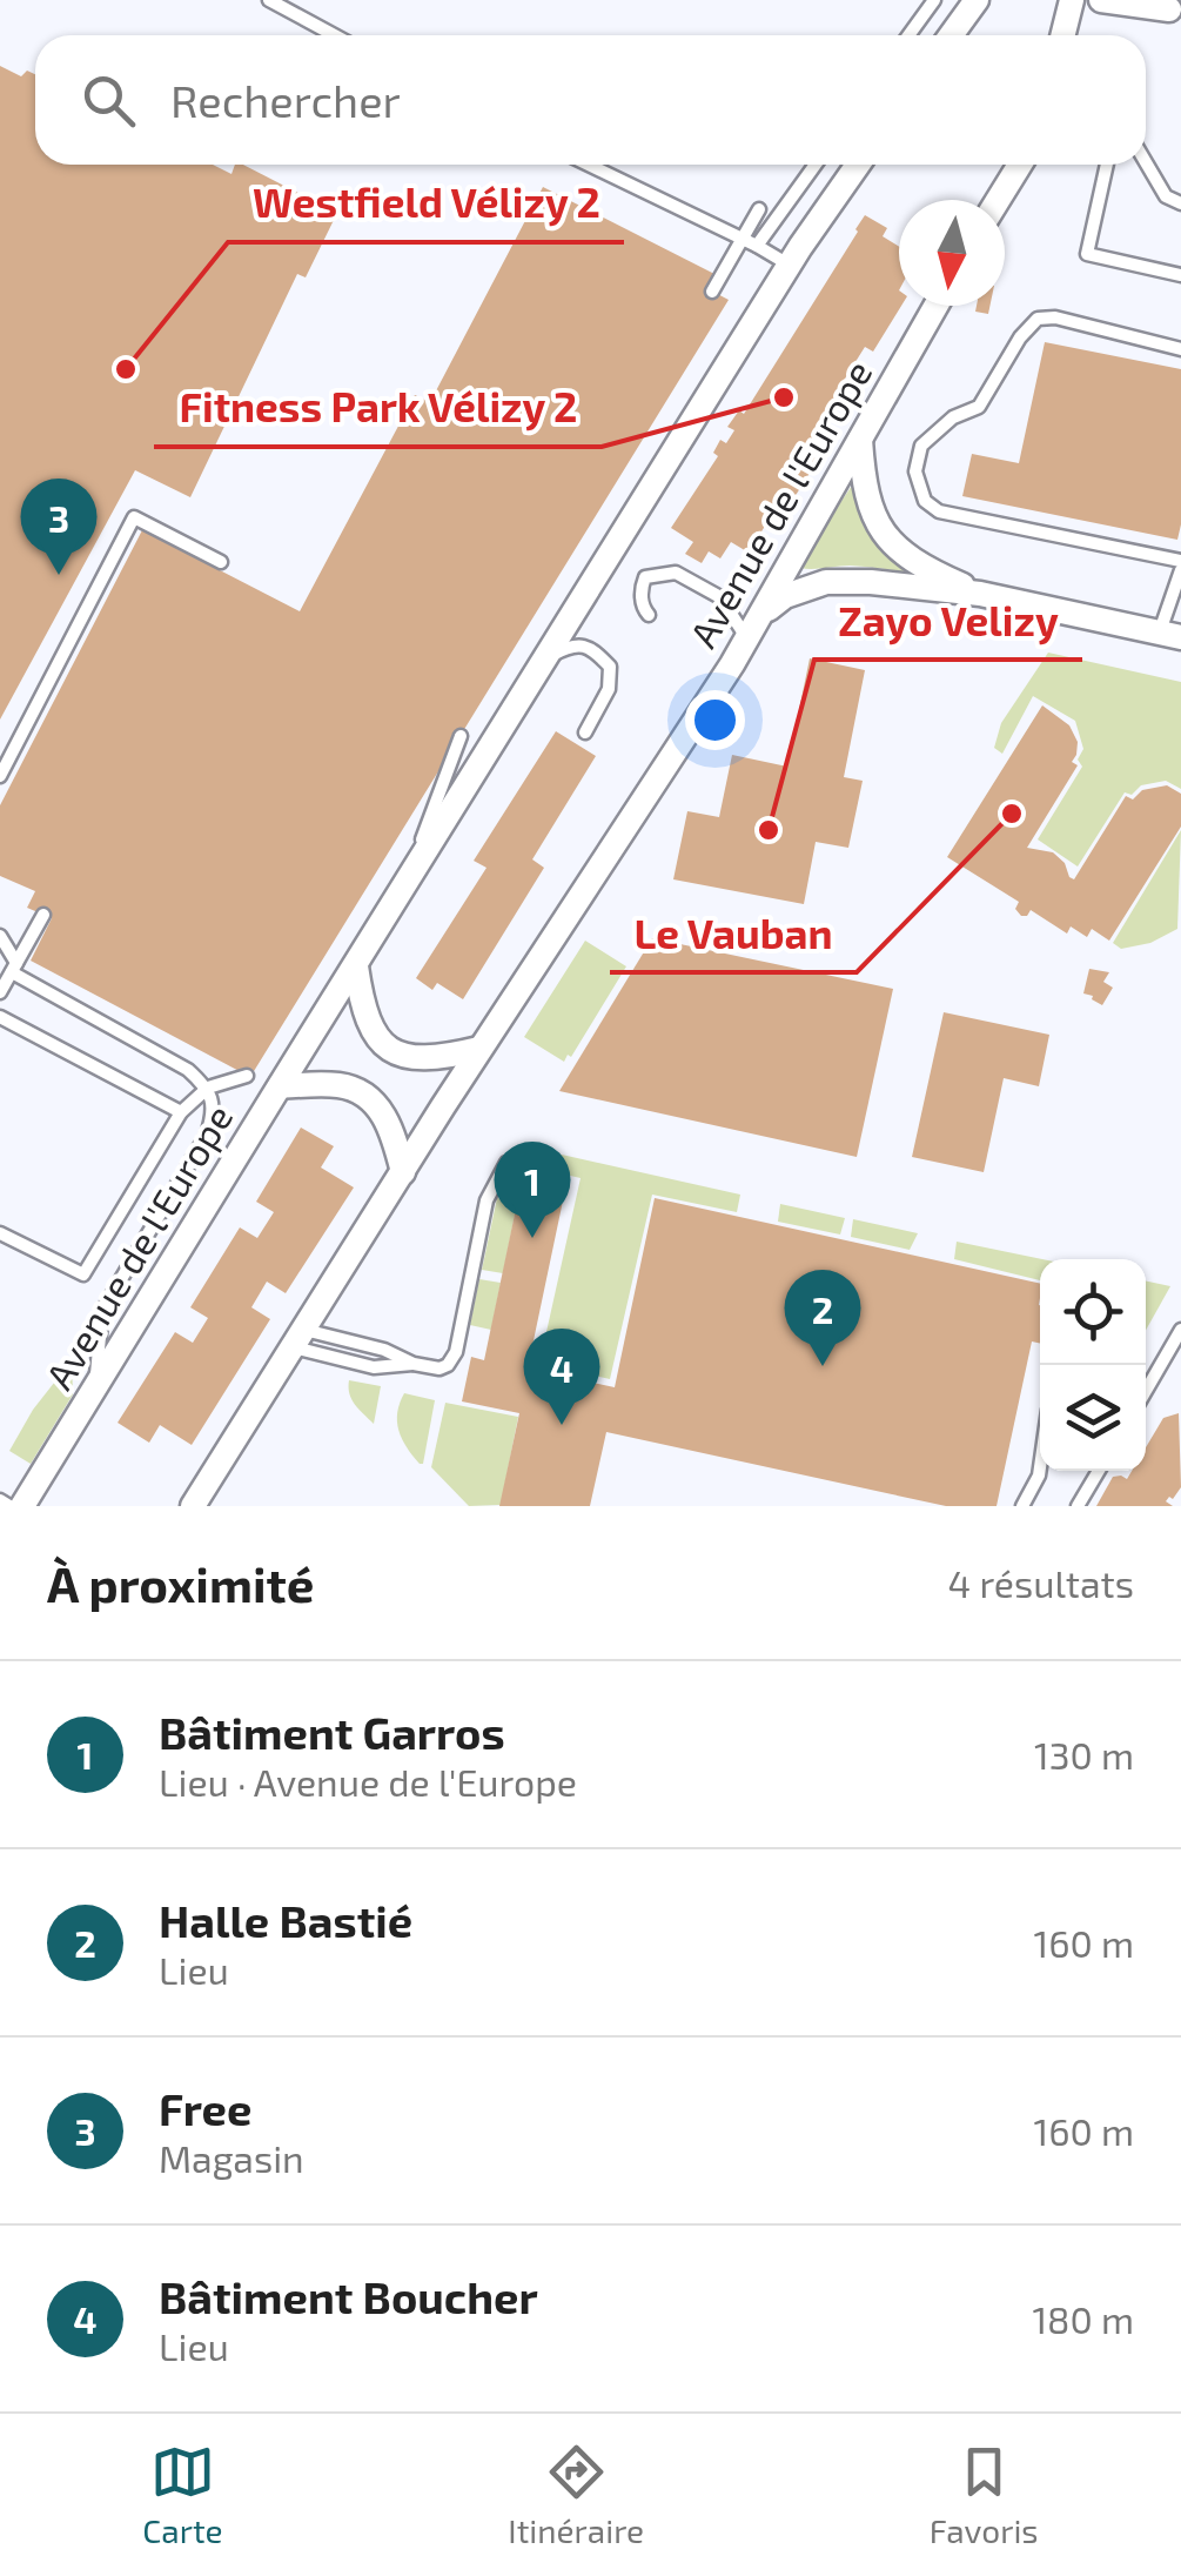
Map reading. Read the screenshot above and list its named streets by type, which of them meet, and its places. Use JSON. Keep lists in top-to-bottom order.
{
  "streets": {
    "street": ["Avenue de l'Europe"]
  },
  "places": [
    "Westfield Vélizy 2",
    "Fitness Park Vélizy 2",
    "Le Vauban",
    "Zayo Velizy"
  ],
  "north": "bottom",
  "page": {
    "search": "Rechercher",
    "pins": [
      "3",
      "1",
      "2",
      "4"
    ],
    "heading": ["À proximité", "4 résultats"],
    "list": [
      {
        "mark": "1",
        "name": "Bâtiment Garros",
        "note": "Lieu · Avenue de l'Europe",
        "value": "130 m"
      },
      {
        "mark": "2",
        "name": "Halle Bastié",
        "note": "Lieu",
        "value": "160 m"
      },
      {
        "mark": "3",
        "name": "Free",
        "note": "Magasin",
        "value": "160 m"
      },
      {
        "mark": "4",
        "name": "Bâtiment Boucher",
        "note": "Lieu",
        "value": "180 m"
      }
    ],
    "nav": ["Carte", "Itinéraire", "Favoris"]
  }
}
